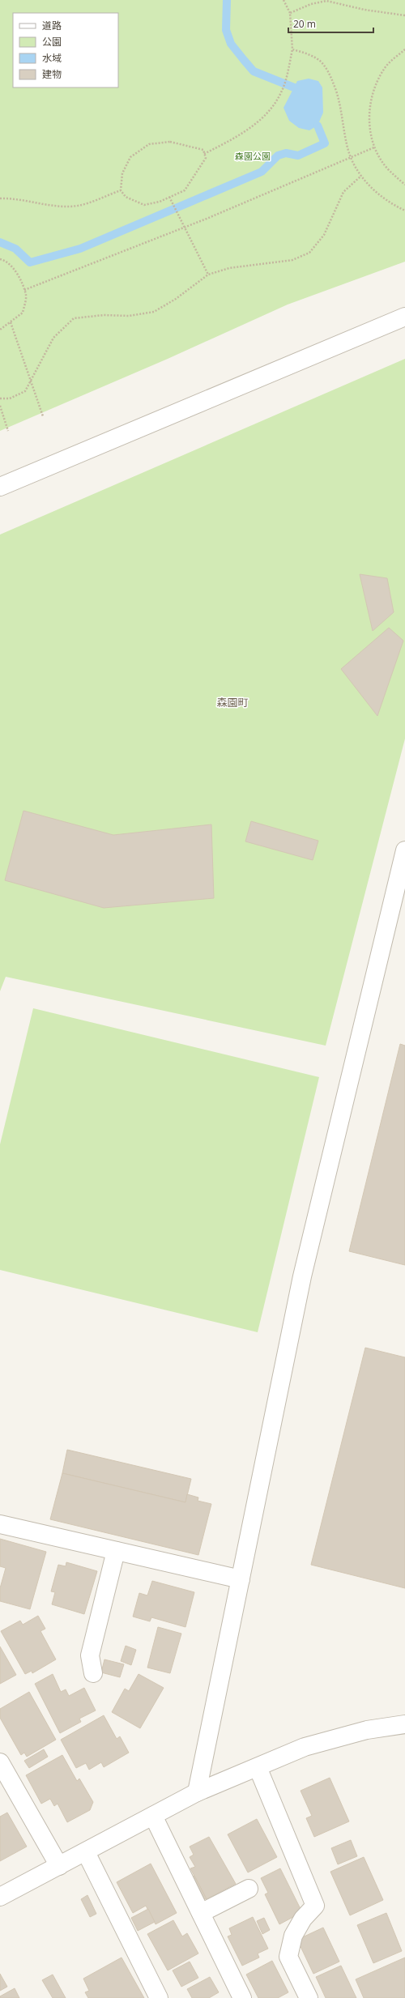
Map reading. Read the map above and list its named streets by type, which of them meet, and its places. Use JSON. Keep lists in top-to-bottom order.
{
  "districts": ["森園町"],
  "parks": ["森園公園"],
  "legend": [
    "道路",
    "公園",
    "水域",
    "建物"
  ],
  "scale_bar": "20 m"
}
